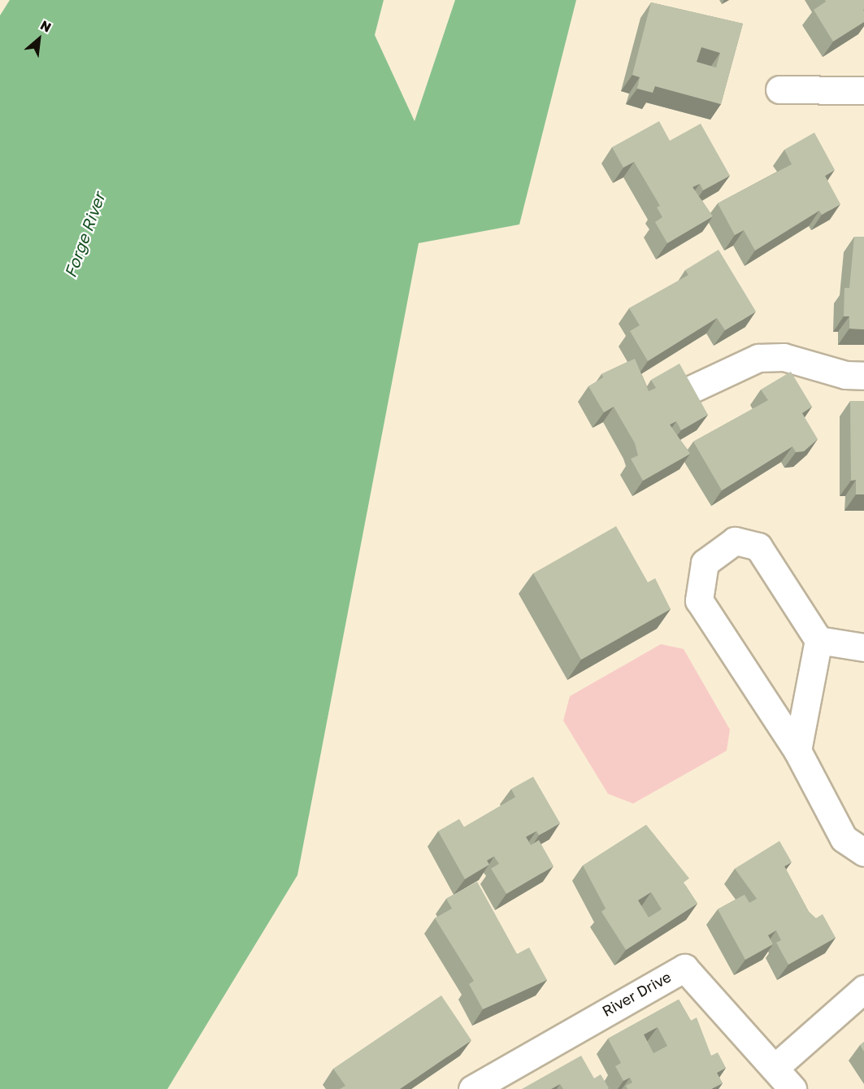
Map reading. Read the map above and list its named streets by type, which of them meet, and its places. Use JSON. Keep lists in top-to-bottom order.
{
  "streets": {
    "street": ["River Drive"]
  },
  "water": ["Forge River"],
  "north": "top right"
}
